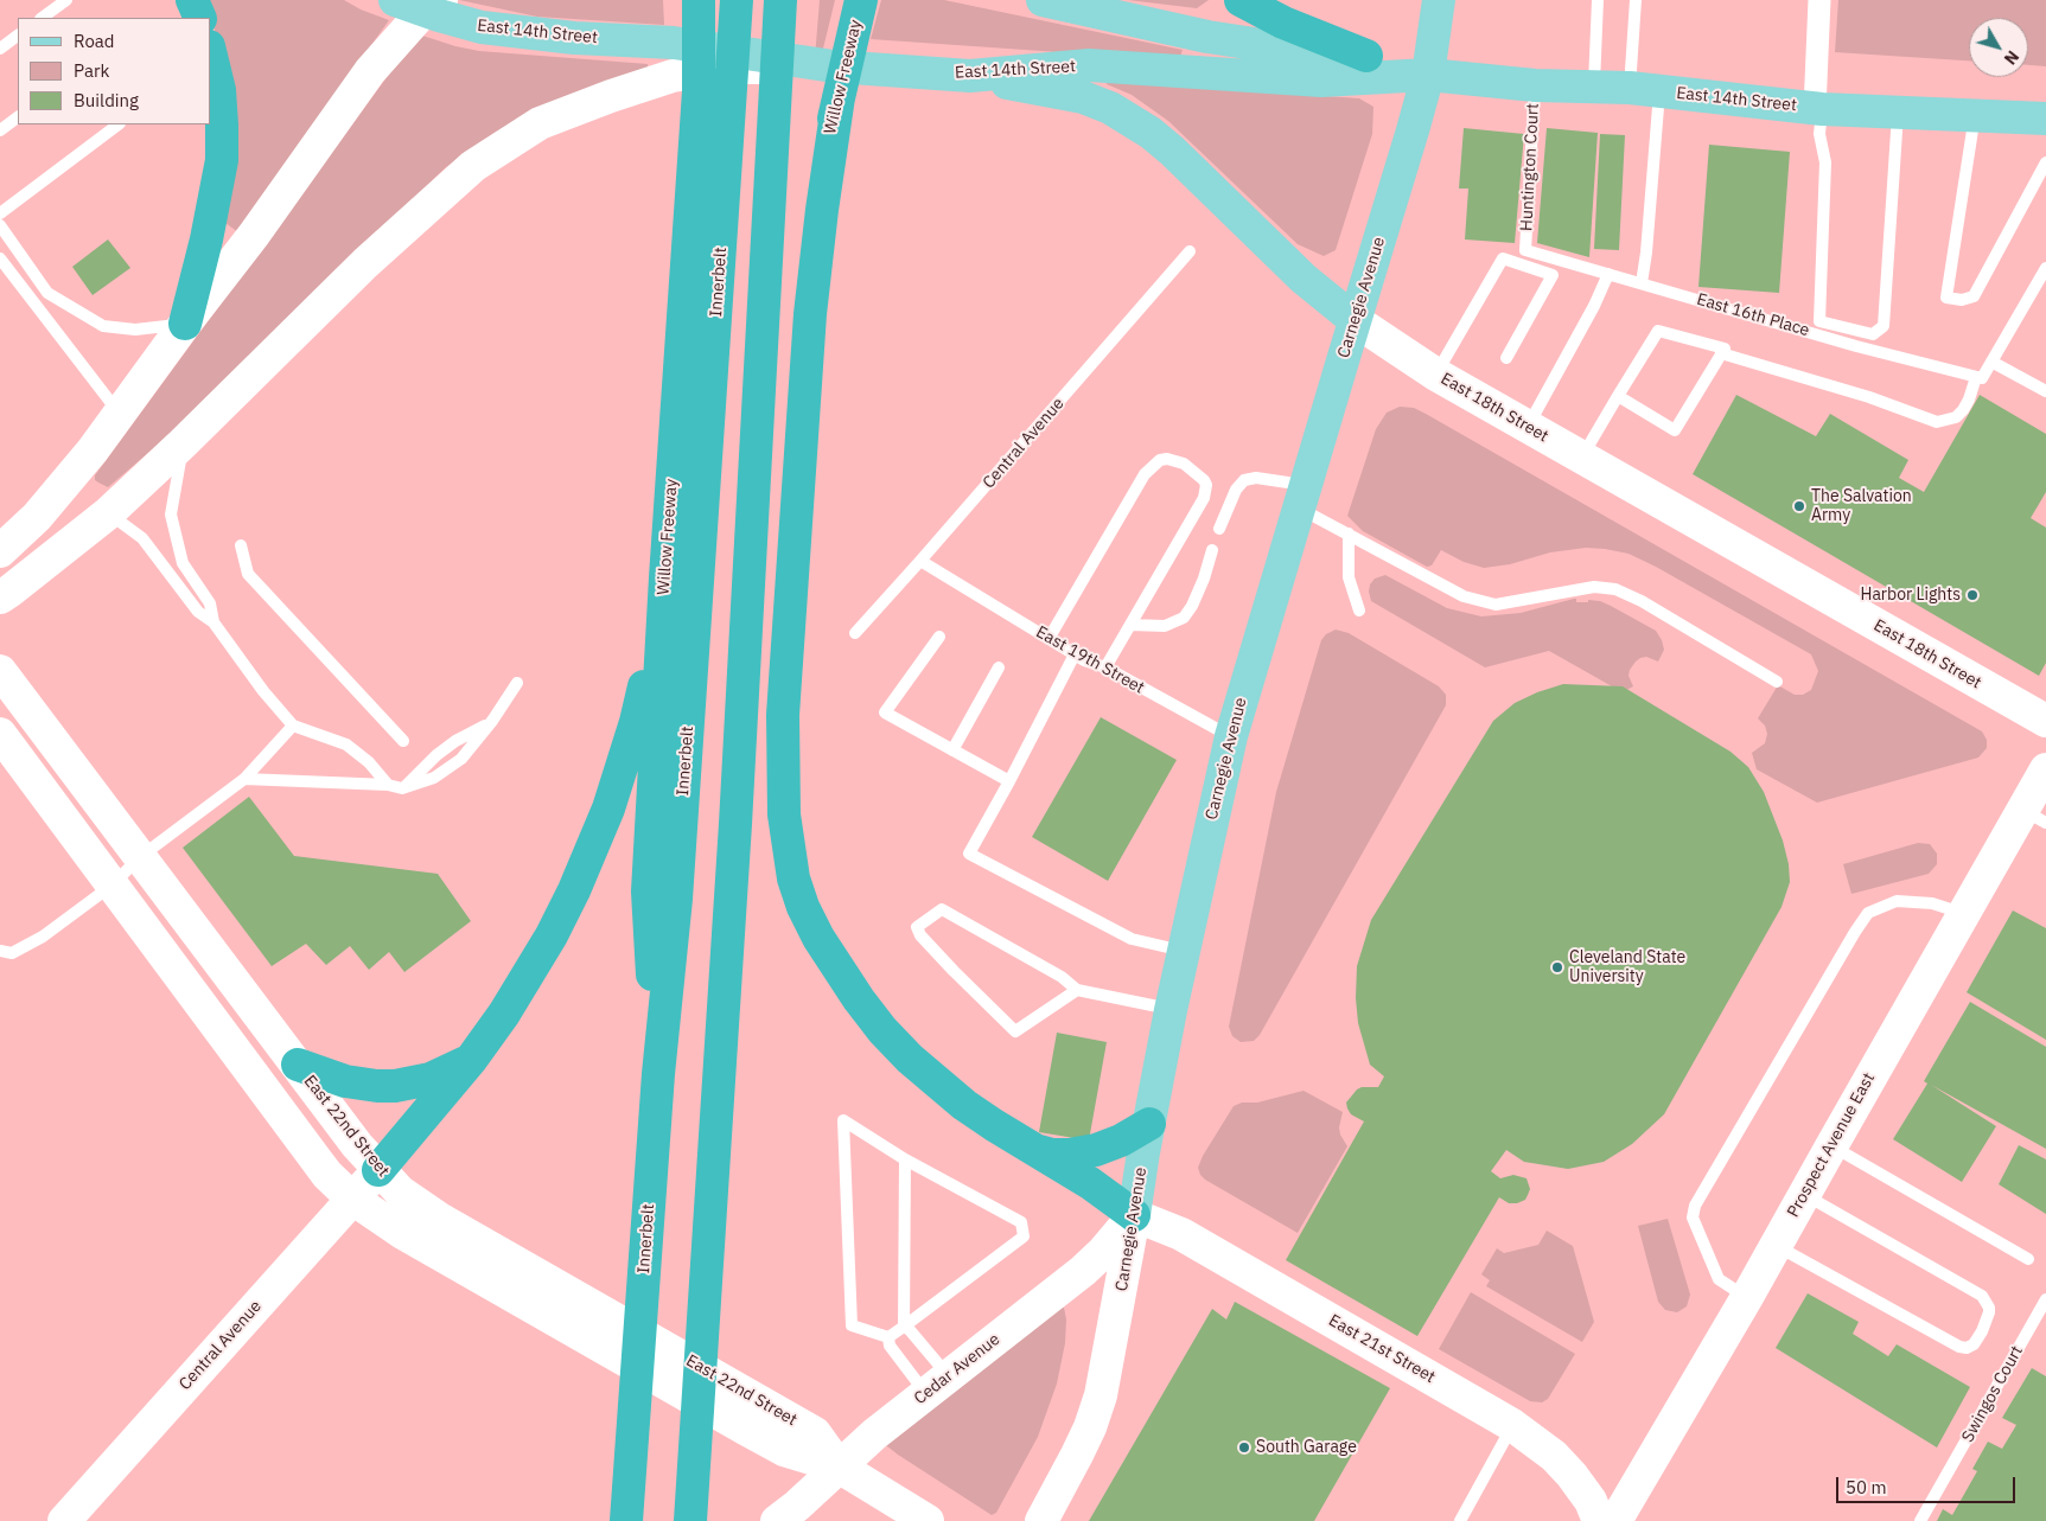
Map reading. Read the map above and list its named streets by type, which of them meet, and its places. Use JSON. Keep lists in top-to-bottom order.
{
  "streets": {
    "highway": ["Willow Freeway", "Innerbelt"],
    "main road": ["East 14th Street", "Carnegie Avenue", "East 18th Street"],
    "street": [
      "Central Avenue",
      "East 22nd Street",
      "Prospect Avenue East",
      "East 21st Street",
      "Cedar Avenue"
    ],
    "lane": [
      "Huntington Court",
      "East 16th Place",
      "East 19th Street",
      "Swingos Court"
    ]
  },
  "crossings": [
    ["East 14th Street", "Willow Freeway"],
    ["East 14th Street", "Huntington Court"],
    ["East 14th Street", "Carnegie Avenue"],
    ["East 14th Street", "East 18th Street"],
    ["Willow Freeway", "Innerbelt"],
    ["Huntington Court", "East 16th Place"],
    ["Carnegie Avenue", "East 18th Street"],
    ["Carnegie Avenue", "East 19th Street"],
    ["Carnegie Avenue", "East 21st Street"],
    ["Carnegie Avenue", "Cedar Avenue"],
    ["Central Avenue", "East 19th Street"],
    ["Central Avenue", "East 22nd Street"],
    ["East 22nd Street", "Cedar Avenue"],
    ["East 21st Street", "Cedar Avenue"]
  ],
  "places": [
    "The Salvation Army",
    "Harbor Lights",
    "Cleveland State University",
    "South Garage"
  ],
  "legend": ["Road", "Park", "Building"],
  "scale_bar": "50 m",
  "north": "bottom right"
}
